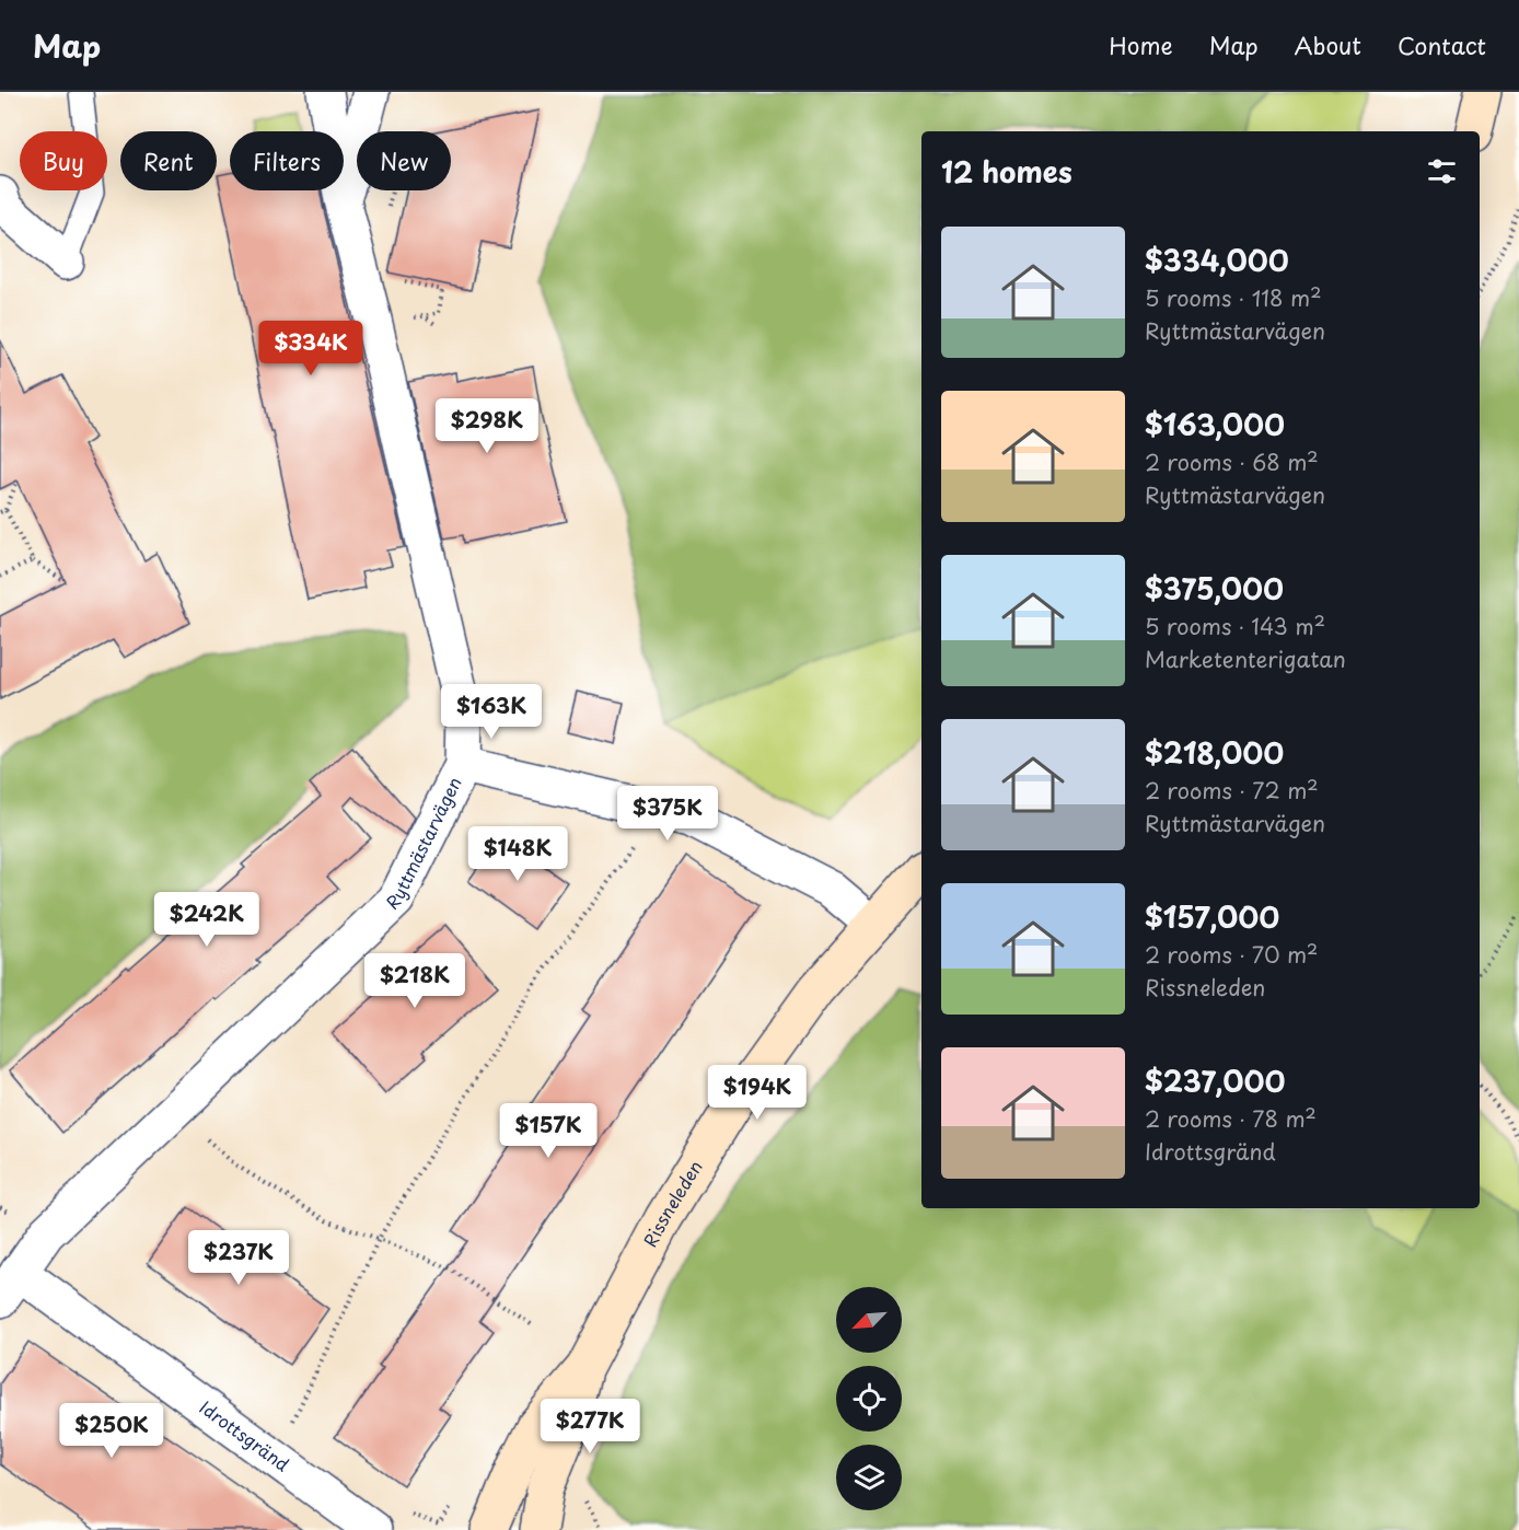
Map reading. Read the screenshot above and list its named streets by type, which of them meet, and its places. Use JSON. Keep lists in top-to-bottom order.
{
  "streets": {
    "street": ["Ryttmästarvägen", "Rissneleden", "Idrottsgränd"]
  },
  "crossings": [
    ["Ryttmästarvägen", "Idrottsgränd"]
  ],
  "north": "bottom left",
  "page": {
    "header": "Map",
    "nav": [
      "Home",
      "Map",
      "About",
      "Contact"
    ],
    "chip": [
      "Buy",
      "Rent",
      "Filters",
      "New"
    ],
    "heading": "12 homes",
    "list": [
      {
        "name": "$334,000",
        "note": "5 rooms · 118 m² · Ryttmästarvägen"
      },
      {
        "name": "$163,000",
        "note": "2 rooms · 68 m² · Ryttmästarvägen"
      },
      {
        "name": "$375,000",
        "note": "5 rooms · 143 m² · Marketenterigatan"
      },
      {
        "name": "$218,000",
        "note": "2 rooms · 72 m² · Ryttmästarvägen"
      },
      {
        "name": "$157,000",
        "note": "2 rooms · 70 m² · Rissneleden"
      },
      {
        "name": "$237,000",
        "note": "2 rooms · 78 m² · Idrottsgränd"
      }
    ],
    "price": [
      "$334K",
      "$298K",
      "$163K",
      "$375K",
      "$148K",
      "$242K",
      "$218K",
      "$194K",
      "$157K",
      "$237K",
      "$277K",
      "$250K"
    ]
  }
}
